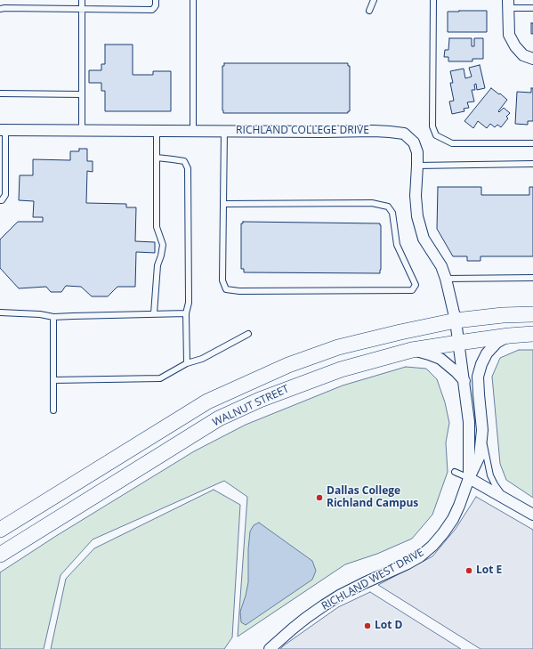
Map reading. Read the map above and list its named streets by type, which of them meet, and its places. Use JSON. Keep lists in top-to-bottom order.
{
  "streets": {
    "main road": ["WALNUT STREET"],
    "street": ["RICHLAND COLLEGE DRIVE", "RICHLAND WEST DRIVE"]
  },
  "crossings": [
    ["RICHLAND COLLEGE DRIVE", "WALNUT STREET"],
    ["RICHLAND COLLEGE DRIVE", "RICHLAND WEST DRIVE"],
    ["WALNUT STREET", "RICHLAND WEST DRIVE"]
  ],
  "places": ["Dallas College Richland Campus", "Lot E", "Lot D"]
}
